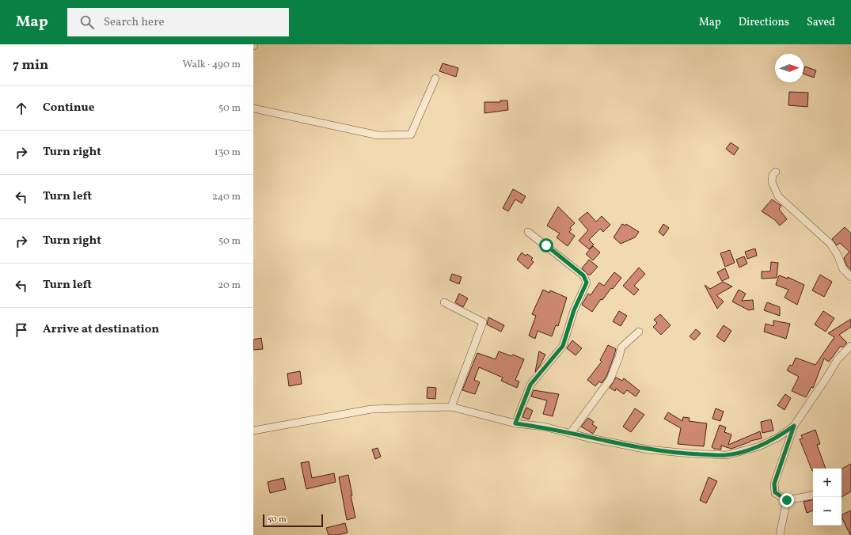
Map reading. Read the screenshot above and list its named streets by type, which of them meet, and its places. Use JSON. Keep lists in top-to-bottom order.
{
  "scale_bar": "50 m",
  "north": "right",
  "page": {
    "header": "Map",
    "search": "Search here",
    "nav": ["Map", "Directions", "Saved"],
    "heading": ["7 min", "Walk · 490 m"],
    "list": [
      ["Continue", "50 m"],
      ["Turn right", "130 m"],
      ["Turn left", "240 m"],
      ["Turn right", "50 m"],
      ["Turn left", "20 m"],
      "Arrive at destination"
    ],
    "map_buttons": ["+", "−"],
    "scale": "50 m"
  }
}
